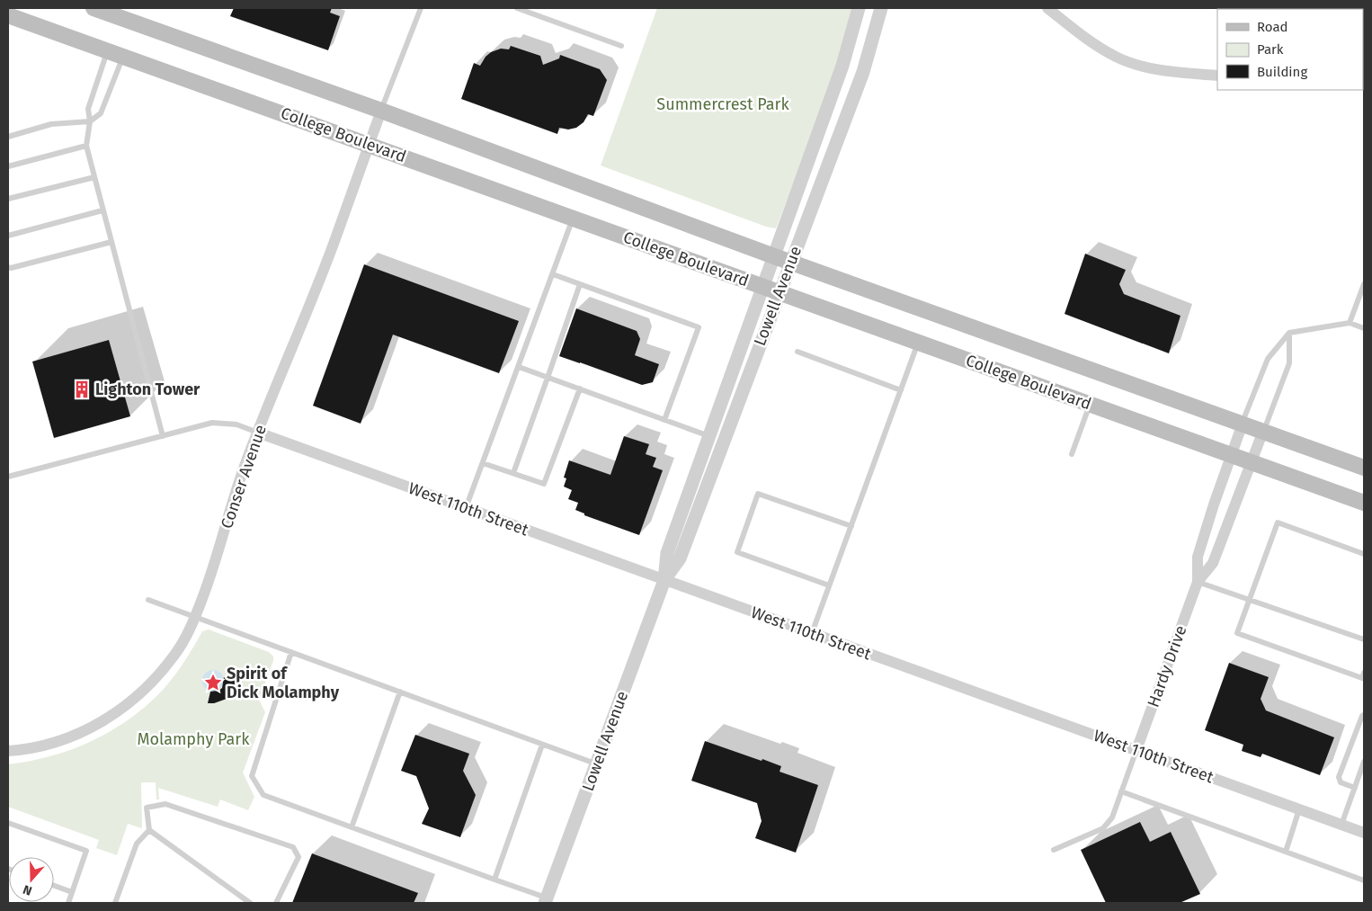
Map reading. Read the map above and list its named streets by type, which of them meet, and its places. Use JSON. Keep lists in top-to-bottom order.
{
  "streets": {
    "main road": ["College Boulevard"],
    "street": [
      "Lowell Avenue",
      "Conser Avenue",
      "West 110th Street",
      "Hardy Drive"
    ]
  },
  "crossings": [
    ["College Boulevard", "Lowell Avenue"],
    ["College Boulevard", "Conser Avenue"],
    ["College Boulevard", "Hardy Drive"],
    ["Lowell Avenue", "West 110th Street"],
    ["Conser Avenue", "West 110th Street"],
    ["West 110th Street", "Hardy Drive"]
  ],
  "parks": ["Summercrest Park", "Molamphy Park"],
  "places": {
    "building": ["Lighton Tower"],
    "place": ["Spirit of Dick Molamphy"]
  },
  "legend": ["Road", "Park", "Building"],
  "north": "bottom"
}
